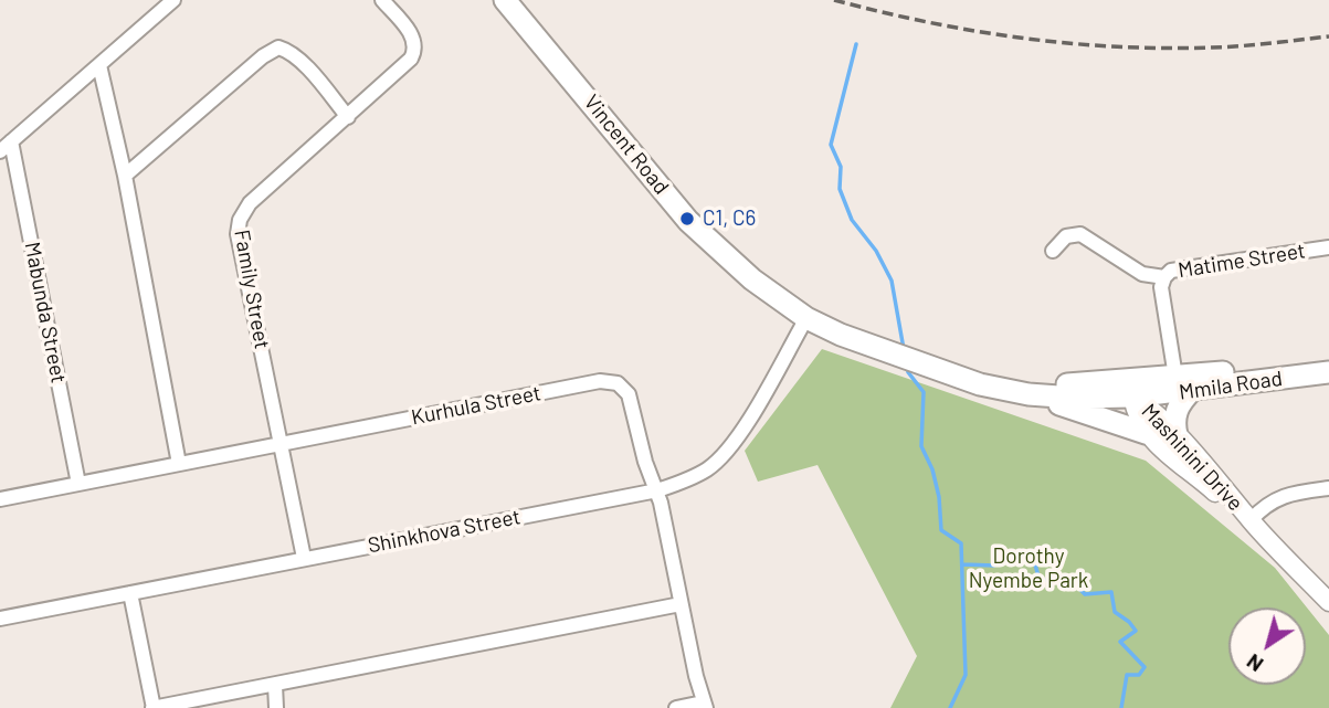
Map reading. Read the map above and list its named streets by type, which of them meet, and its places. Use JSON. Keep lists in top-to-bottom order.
{
  "streets": {
    "main road": ["Vincent Road", "Mmila Road"],
    "street": [
      "Matime Street",
      "Family Street",
      "Mabunda Street",
      "Kurhula Street",
      "Mashinini Drive",
      "Shinkhova Street"
    ]
  },
  "crossings": [
    ["Vincent Road", "Mmila Road"],
    ["Vincent Road", "Mashinini Drive"],
    ["Vincent Road", "Shinkhova Street"],
    ["Matime Street", "Mmila Road"],
    ["Family Street", "Kurhula Street"],
    ["Family Street", "Shinkhova Street"],
    ["Mabunda Street", "Kurhula Street"],
    ["Mmila Road", "Mashinini Drive"],
    ["Kurhula Street", "Shinkhova Street"]
  ],
  "parks": ["Dorothy Nyembe Park"],
  "places": ["C1, C6"],
  "north": "bottom left"
}
